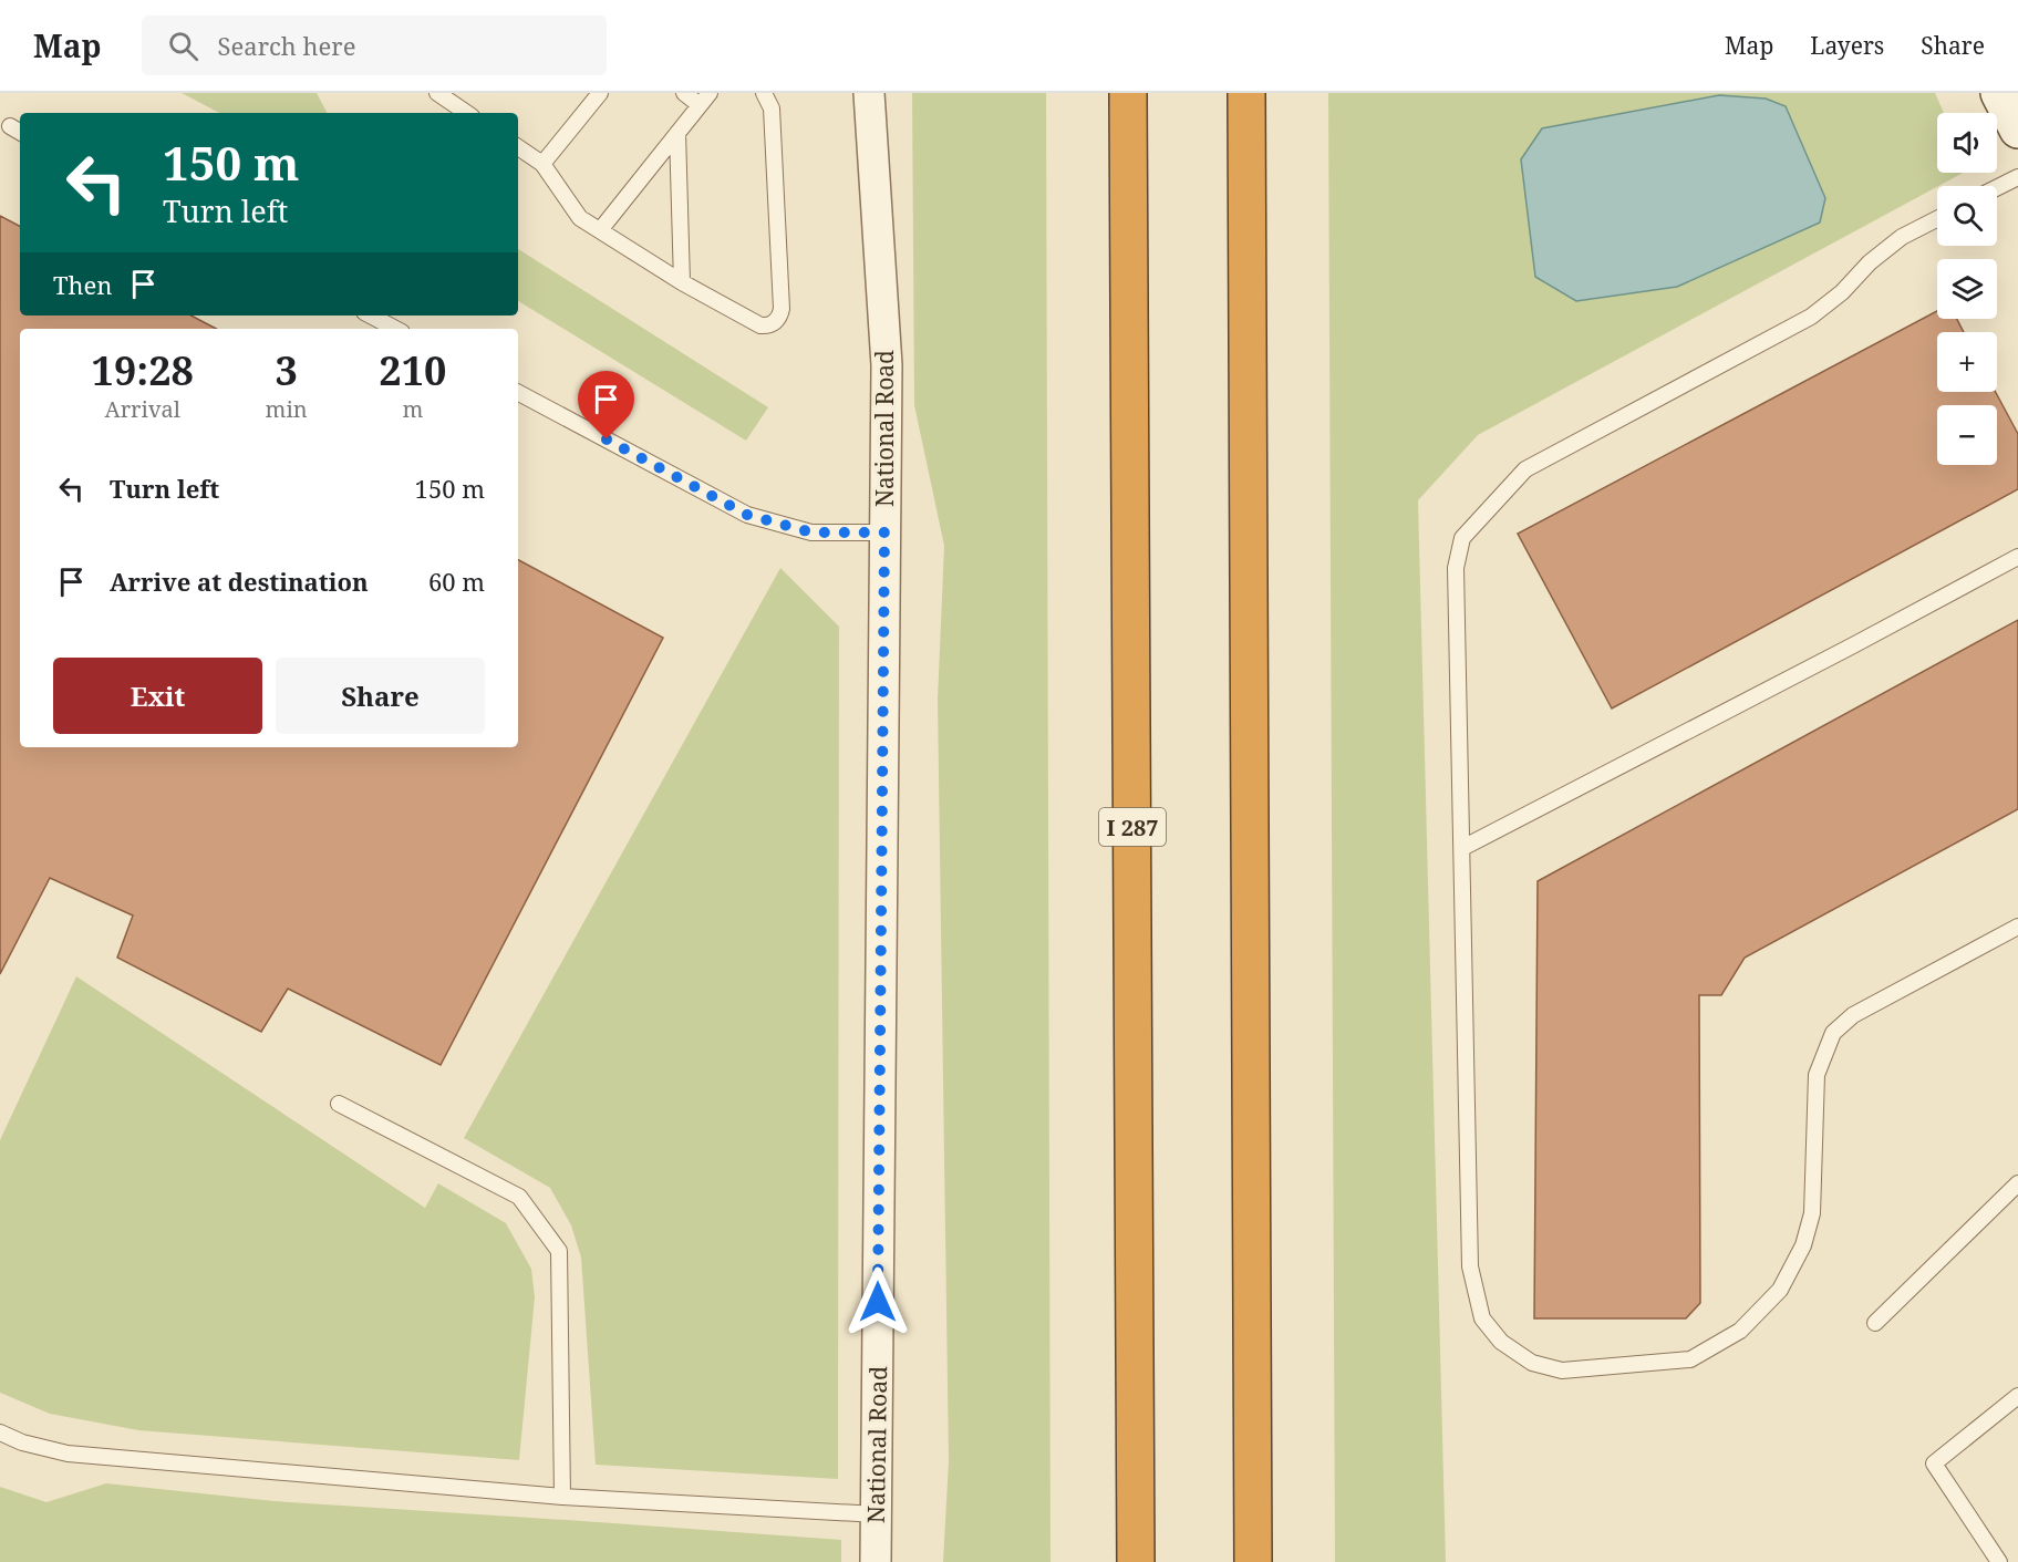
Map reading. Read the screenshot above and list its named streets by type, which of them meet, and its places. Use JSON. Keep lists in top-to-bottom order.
{
  "streets": {
    "highway": ["I 287"],
    "street": ["National Road"]
  },
  "page": {
    "header": "Map",
    "search": "Search here",
    "nav": ["Map", "Layers", "Share"],
    "map_buttons": ["+", "−"],
    "turn": ["150 m", "Turn left"],
    "then": "Then",
    "eta": [
      "19:28",
      "Arrival",
      "3",
      "min",
      "210",
      "m"
    ],
    "list": [
      {
        "name": "Turn left",
        "value": "150 m"
      },
      {
        "name": "Arrive at destination",
        "value": "60 m"
      }
    ],
    "buttons": ["Exit", "Share"]
  }
}
